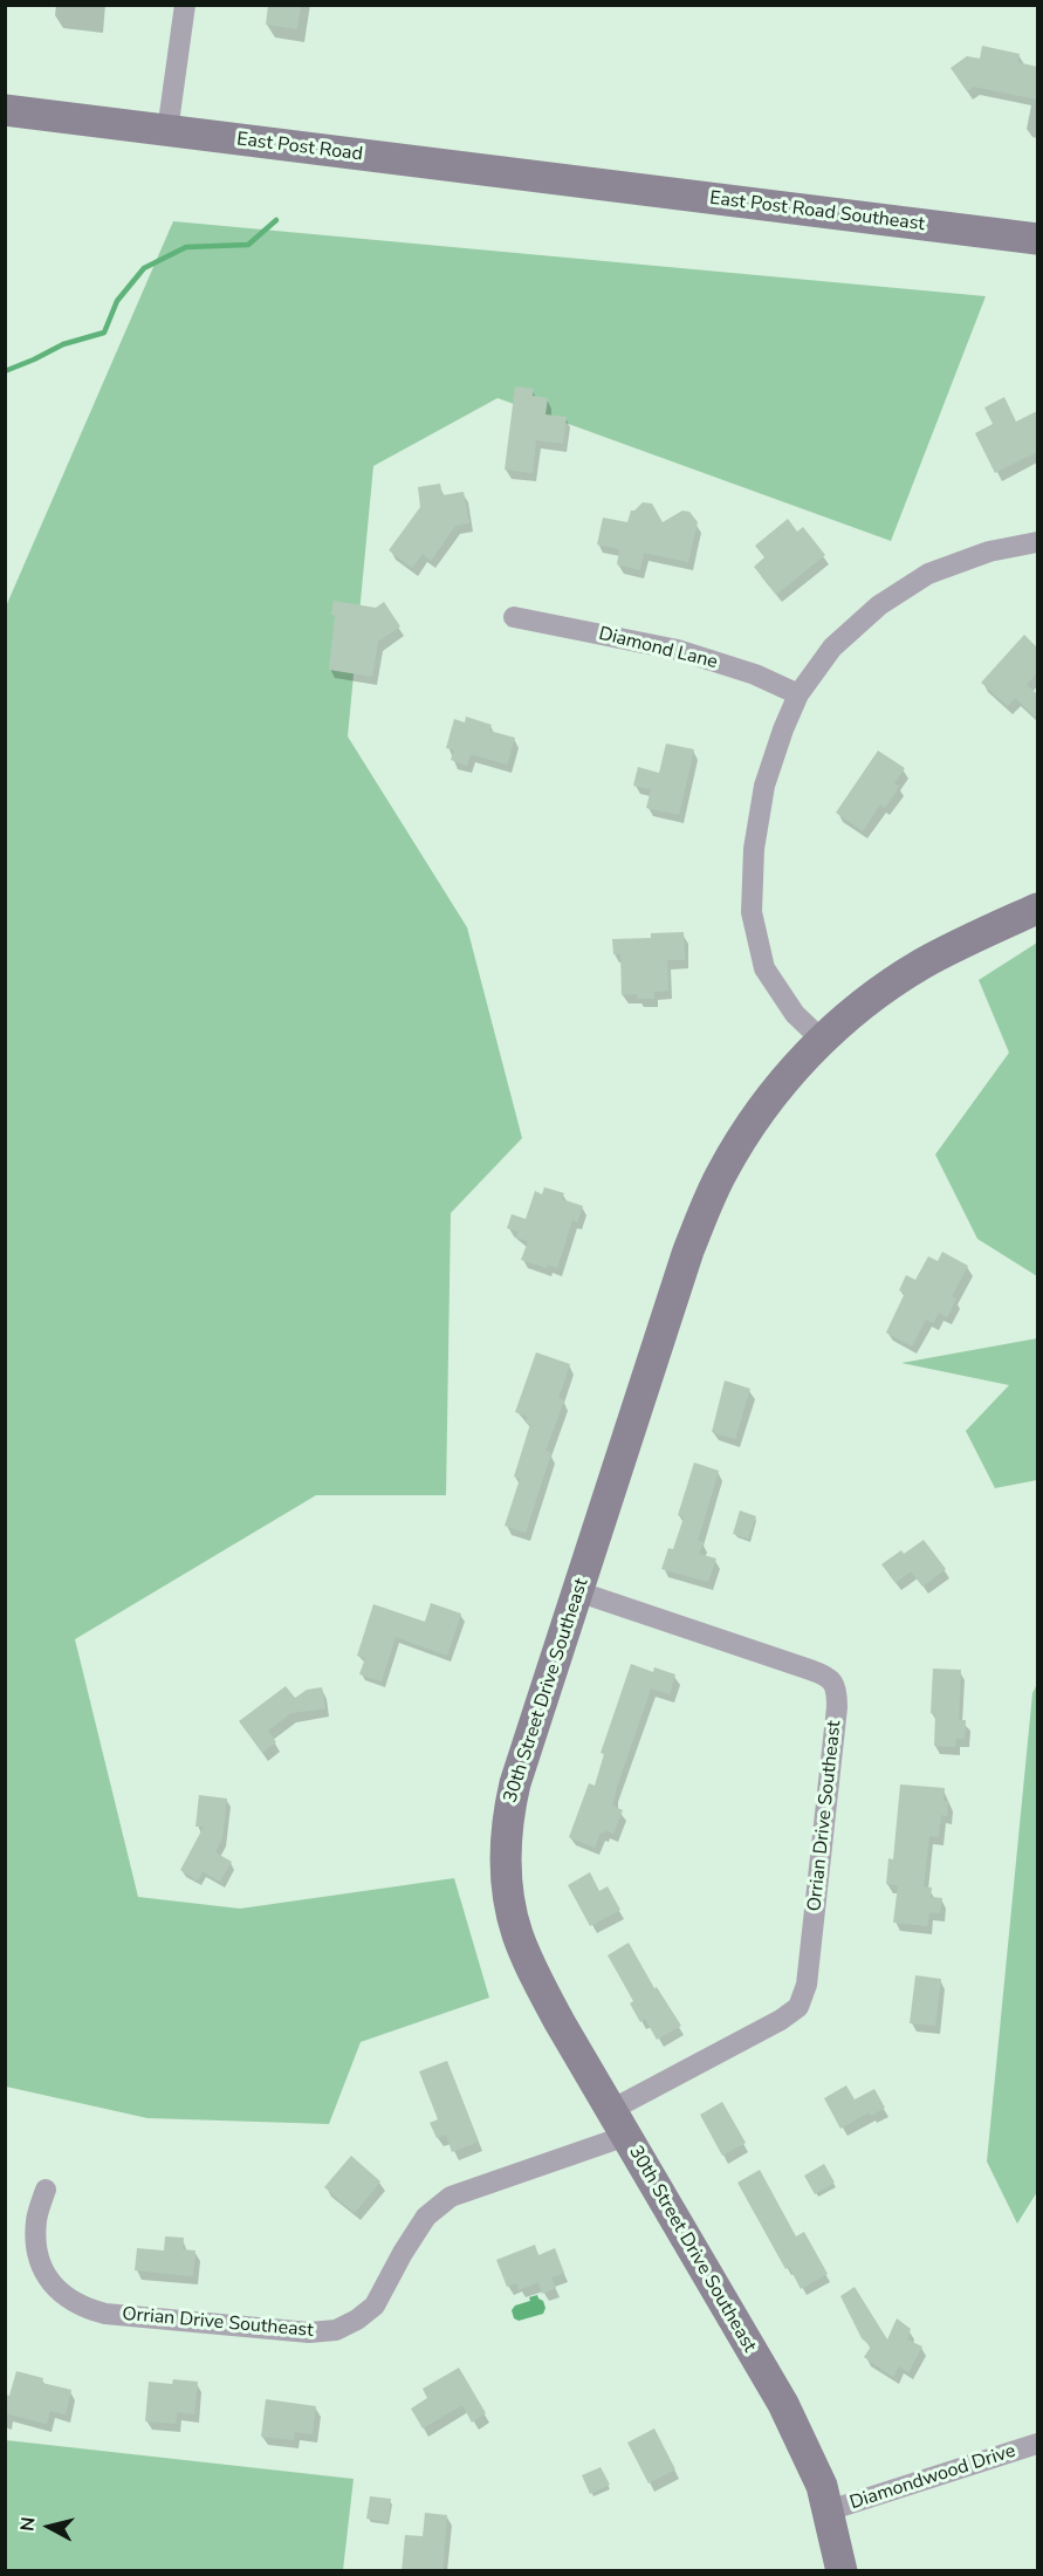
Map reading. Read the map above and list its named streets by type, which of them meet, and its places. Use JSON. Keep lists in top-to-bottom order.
{
  "streets": {
    "main road": ["East Post Road", "East Post Road Southeast", "30th Street Drive Southeast"],
    "street": ["Diamond Lane", "Orrian Drive Southeast", "Diamondwood Drive"]
  },
  "crossings": [
    ["East Post Road", "East Post Road Southeast"],
    ["30th Street Drive Southeast", "Orrian Drive Southeast"],
    ["30th Street Drive Southeast", "Diamondwood Drive"]
  ],
  "north": "left"
}
